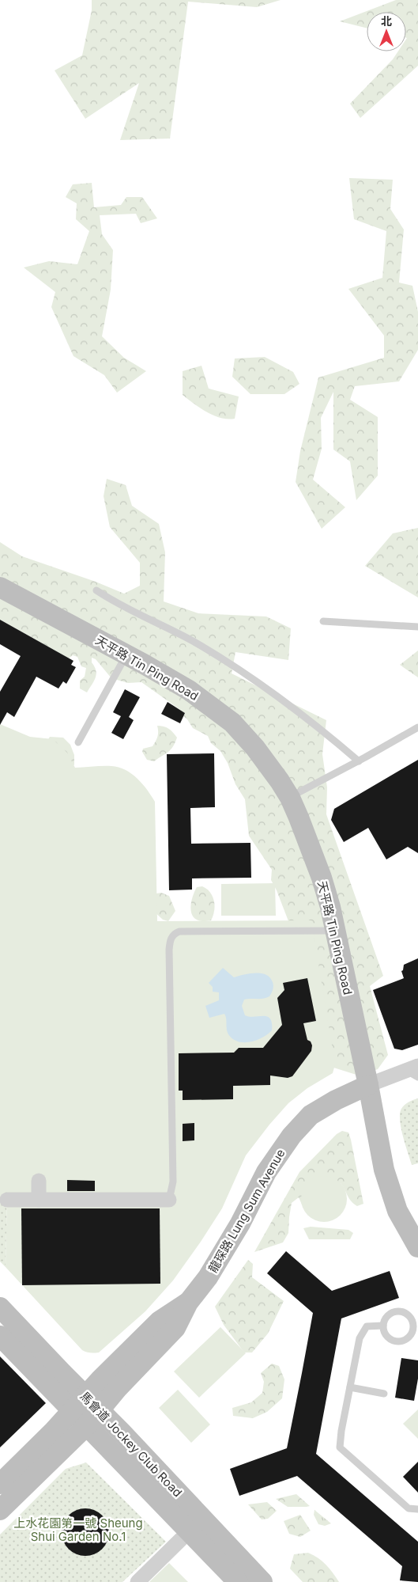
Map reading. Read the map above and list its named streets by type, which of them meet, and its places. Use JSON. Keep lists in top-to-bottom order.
{
  "streets": {
    "street": ["天平路 Tin Ping Road", "龍琛路 Lung Sum Avenue", "馬會道 Jockey Club Road"]
  },
  "crossings": [
    ["天平路 Tin Ping Road", "龍琛路 Lung Sum Avenue"],
    ["龍琛路 Lung Sum Avenue", "馬會道 Jockey Club Road"]
  ],
  "parks": ["上水花園第一號 Sheung Shui Garden No.1"],
  "north": "top"
}
